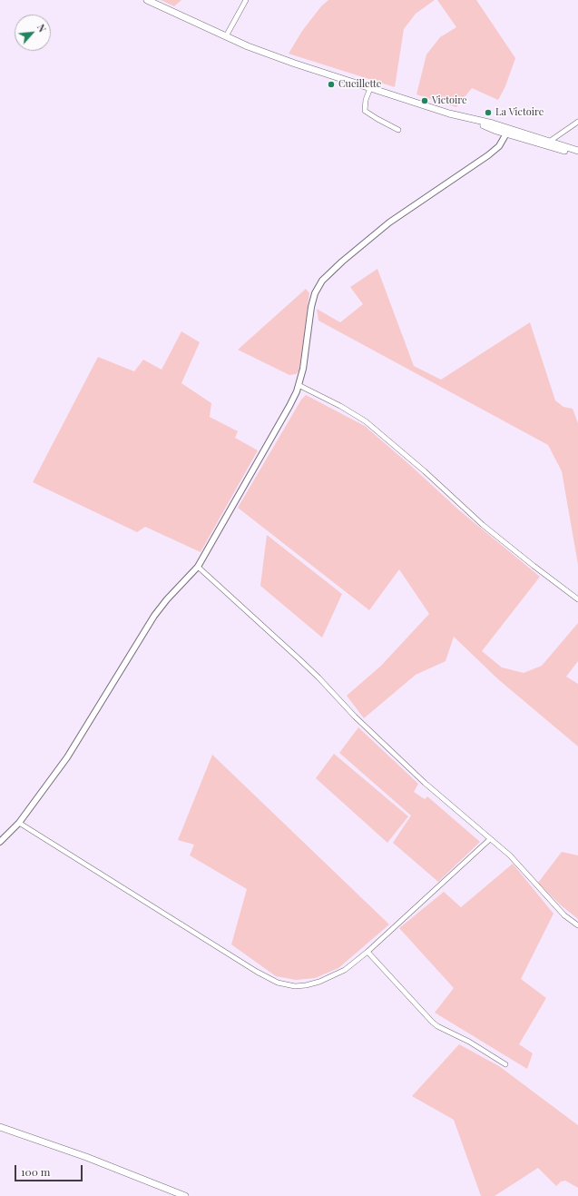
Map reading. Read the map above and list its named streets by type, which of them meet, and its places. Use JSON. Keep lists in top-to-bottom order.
{
  "places": ["Cueillette", "Victoire", "La Victoire"],
  "scale_bar": "100 m",
  "north": "top right"
}
